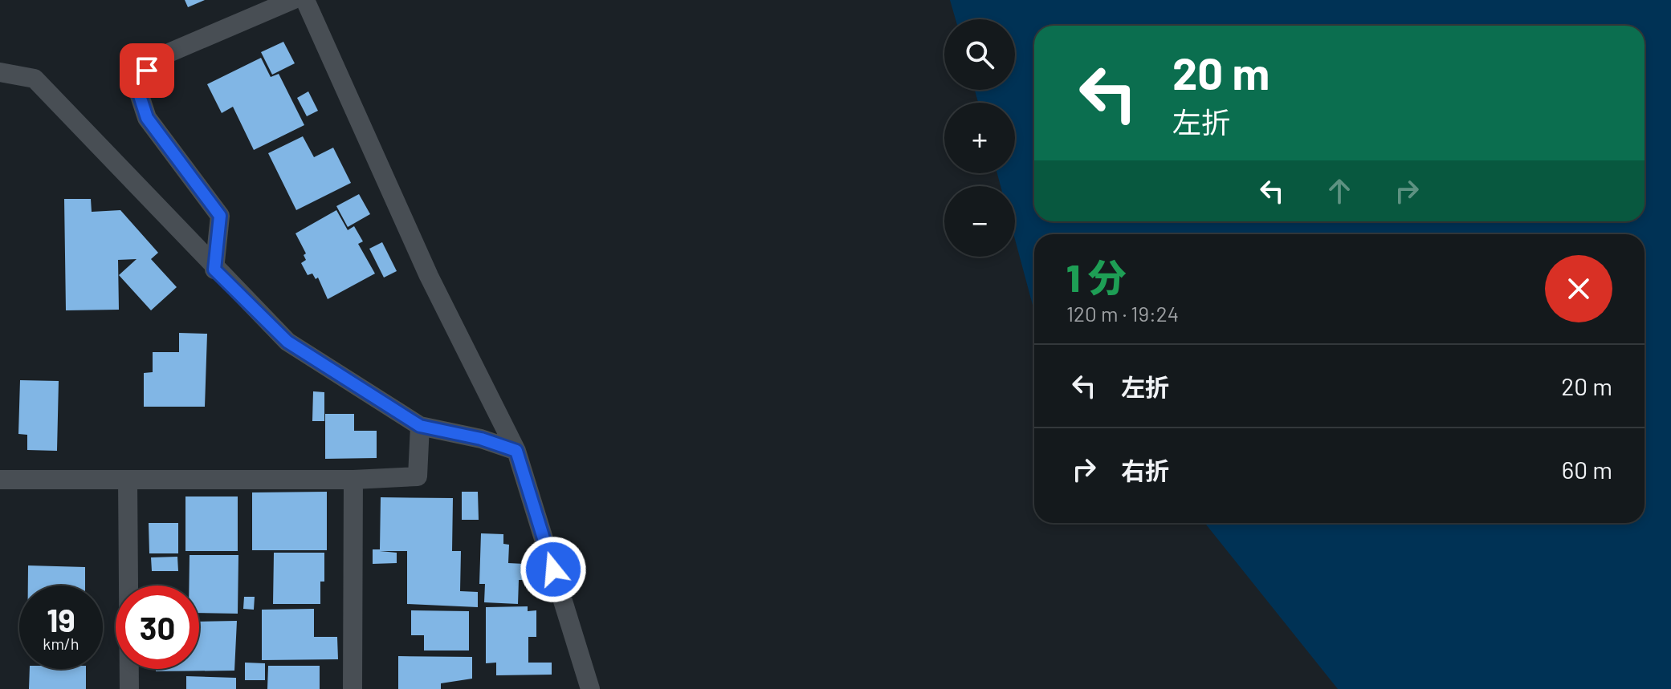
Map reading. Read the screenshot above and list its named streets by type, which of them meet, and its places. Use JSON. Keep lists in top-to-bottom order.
{
  "page": {
    "map_buttons": ["+", "−"],
    "turn": ["20 m", "左折"],
    "heading": ["1 分", "120 m · 19:24"],
    "list": [
      {
        "name": "左折",
        "value": "20 m"
      },
      {
        "name": "右折",
        "value": "60 m"
      }
    ],
    "speed": "19 km/h",
    "limit": "30"
  }
}
